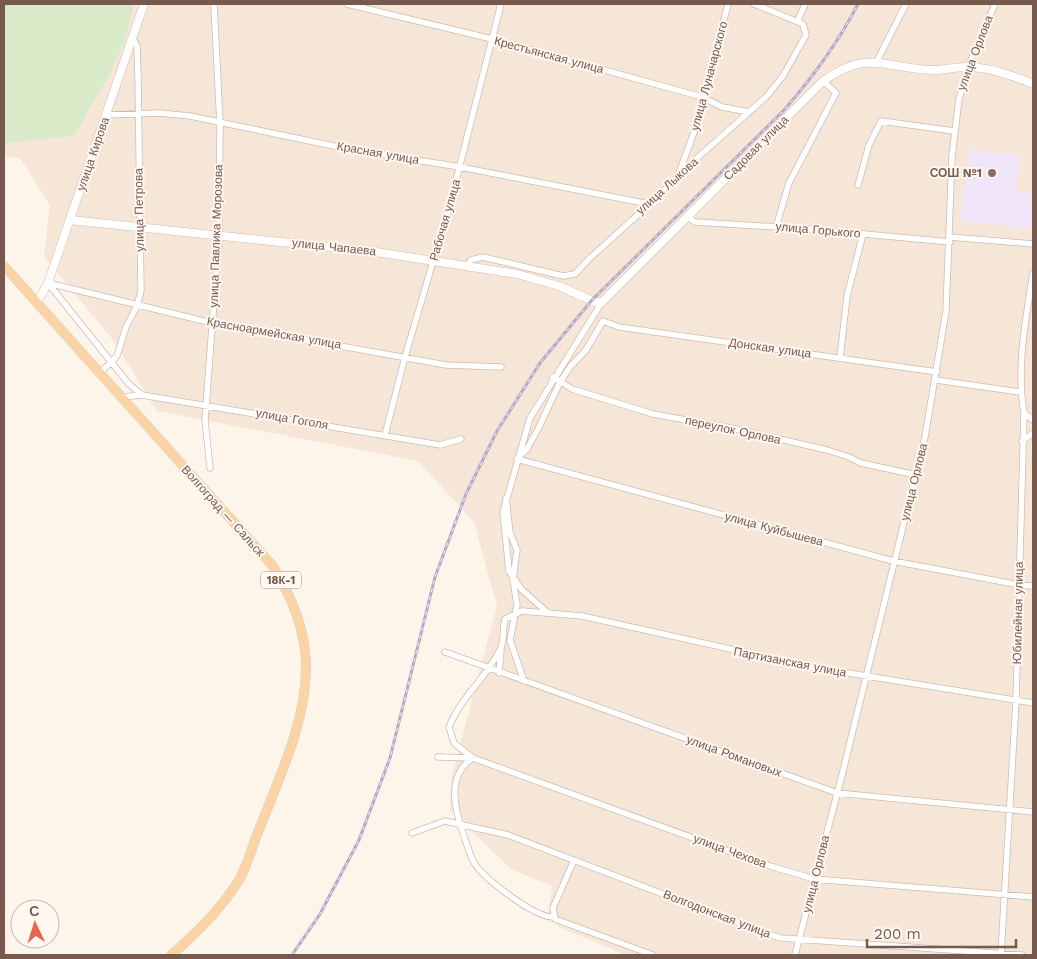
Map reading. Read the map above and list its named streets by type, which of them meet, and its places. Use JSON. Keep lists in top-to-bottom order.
{
  "streets": {
    "main road": ["Волгоград — Сальск", "18К-1"],
    "street": [
      "улица Орлова",
      "Крестьянская улица",
      "улица Луначарского",
      "Садовая улица",
      "Красная улица",
      "улица Кирова",
      "улица Лыкова",
      "улица Петрова",
      "Рабочая улица",
      "улица Горького",
      "улица Павлика Морозова",
      "улица Чапаева",
      "Красноармейская улица",
      "Донская улица",
      "улица Гоголя",
      "переулок Орлова",
      "улица Куйбышева",
      "Юбилейная улица",
      "Партизанская улица",
      "улица Романовых",
      "улица Чехова",
      "Волгодонская улица"
    ]
  },
  "crossings": [
    ["улица Орлова", "Садовая улица"],
    ["улица Орлова", "улица Горького"],
    ["улица Орлова", "Донская улица"],
    ["улица Орлова", "переулок Орлова"],
    ["улица Орлова", "улица Куйбышева"],
    ["улица Орлова", "Партизанская улица"],
    ["улица Орлова", "улица Романовых"],
    ["улица Орлова", "улица Чехова"],
    ["улица Орлова", "Волгодонская улица"],
    ["Крестьянская улица", "улица Луначарского"],
    ["Крестьянская улица", "улица Лыкова"],
    ["Крестьянская улица", "Рабочая улица"],
    ["улица Луначарского", "улица Лыкова"],
    ["Садовая улица", "улица Горького"],
    ["Садовая улица", "улица Чапаева"],
    ["Садовая улица", "переулок Орлова"],
    ["Садовая улица", "улица Куйбышева"],
    ["Красная улица", "улица Кирова"],
    ["Красная улица", "улица Лыкова"],
    ["Красная улица", "улица Петрова"],
    ["Красная улица", "Рабочая улица"],
    ["Красная улица", "улица Павлика Морозова"],
    ["улица Кирова", "улица Петрова"],
    ["улица Кирова", "улица Чапаева"],
    ["улица Кирова", "Красноармейская улица"],
    ["улица Кирова", "Волгоград — Сальск"],
    ["улица Лыкова", "улица Чапаева"],
    ["улица Петрова", "улица Чапаева"],
    ["улица Петрова", "Красноармейская улица"],
    ["улица Петрова", "Волгоград — Сальск"],
    ["Рабочая улица", "улица Чапаева"],
    ["Рабочая улица", "Красноармейская улица"],
    ["Рабочая улица", "улица Гоголя"],
    ["улица Павлика Морозова", "улица Чапаева"],
    ["улица Павлика Морозова", "Красноармейская улица"],
    ["улица Павлика Морозова", "улица Гоголя"],
    ["Донская улица", "переулок Орлова"],
    ["улица Гоголя", "Волгоград — Сальск"],
    ["улица Куйбышева", "Юбилейная улица"],
    ["Юбилейная улица", "Партизанская улица"],
    ["Юбилейная улица", "улица Романовых"],
    ["Юбилейная улица", "улица Чехова"],
    ["Юбилейная улица", "Волгодонская улица"]
  ],
  "places": ["СОШ №1"],
  "scale_bar": "200 m",
  "north": "top"
}
